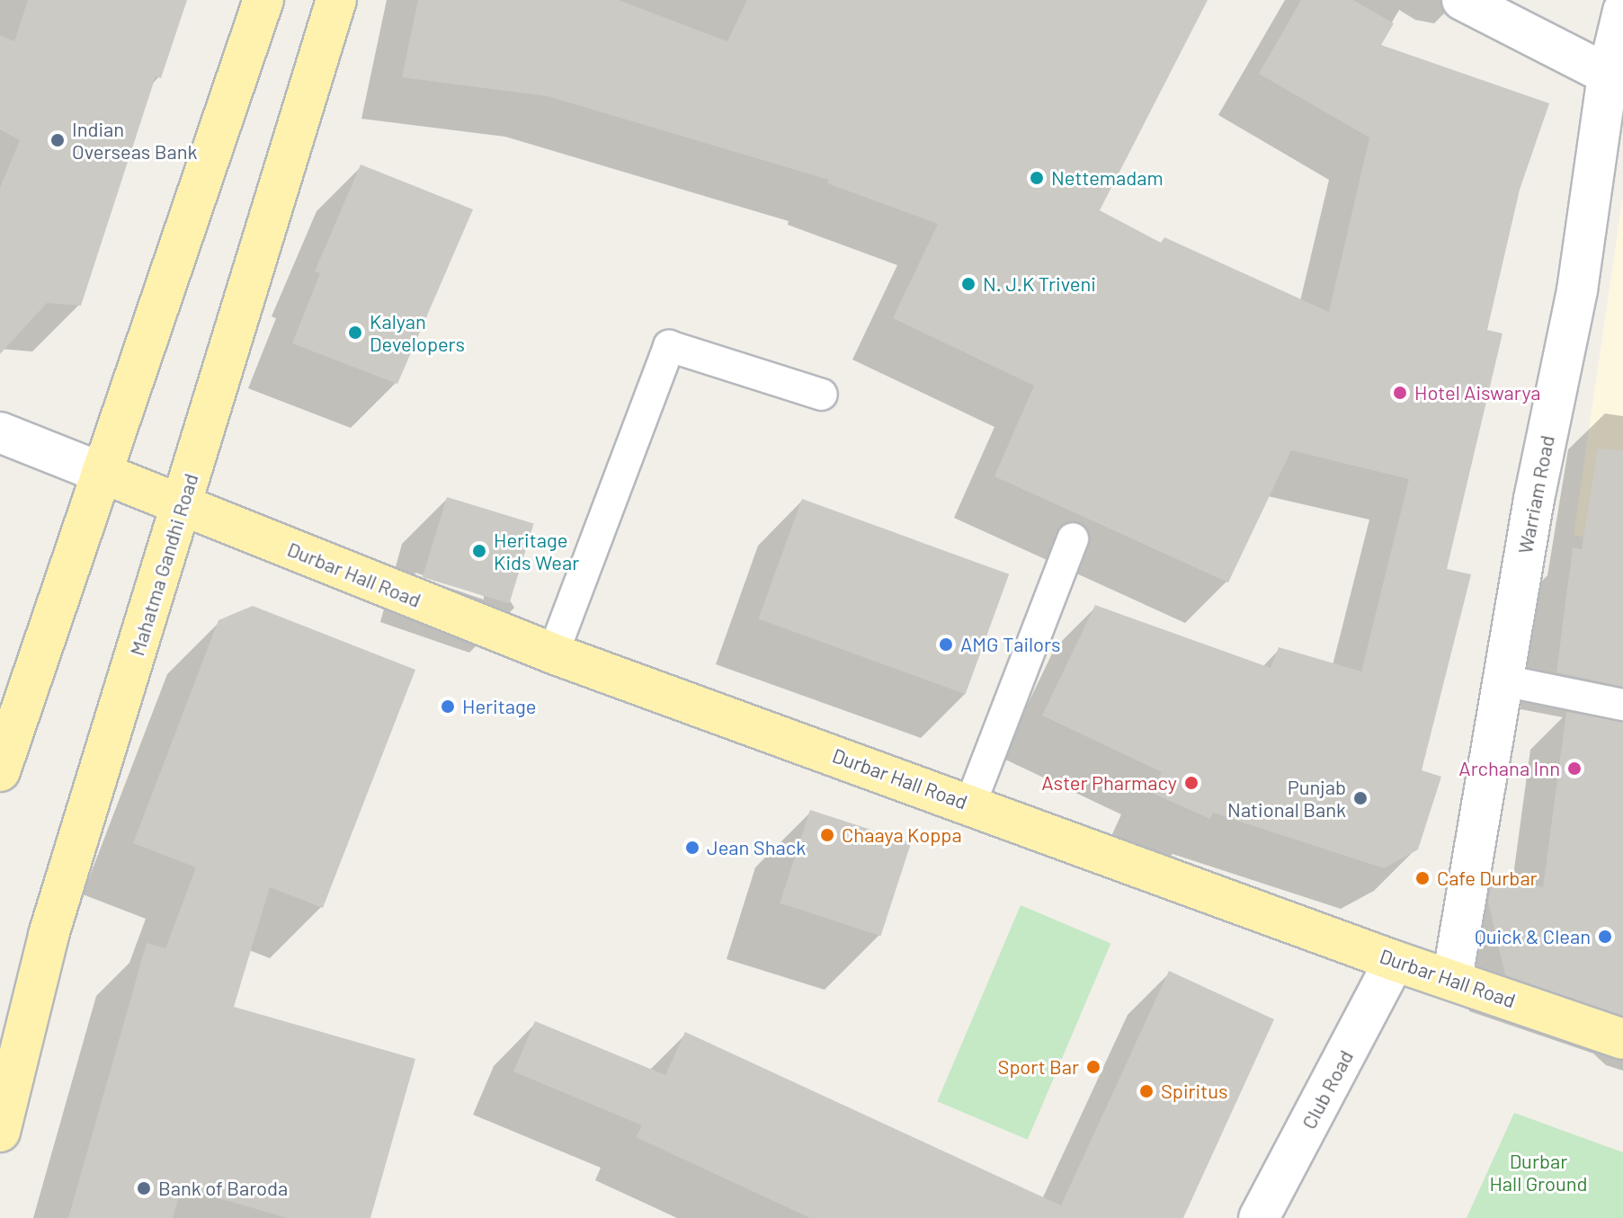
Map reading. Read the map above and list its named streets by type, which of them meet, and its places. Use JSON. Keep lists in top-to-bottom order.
{
  "streets": {
    "main road": ["Mahatma Gandhi Road", "Durbar Hall Road"],
    "street": ["Warriam Road", "Club Road"]
  },
  "crossings": [
    ["Warriam Road", "Durbar Hall Road"],
    ["Mahatma Gandhi Road", "Durbar Hall Road"],
    ["Durbar Hall Road", "Club Road"]
  ],
  "parks": ["Durbar Hall Ground"],
  "places": [
    "Indian Overseas Bank",
    "Nettemadam",
    "N. J.K Triveni",
    "Kalyan Developers",
    "Hotel Aiswarya",
    "Heritage Kids Wear",
    "AMG Tailors",
    "Heritage",
    "Archana Inn",
    "Aster Pharmacy",
    "Punjab National Bank",
    "Chaaya Koppa",
    "Jean Shack",
    "Cafe Durbar",
    "Quick & Clean",
    "Sport Bar",
    "Spiritus",
    "Bank of Baroda"
  ]
}
